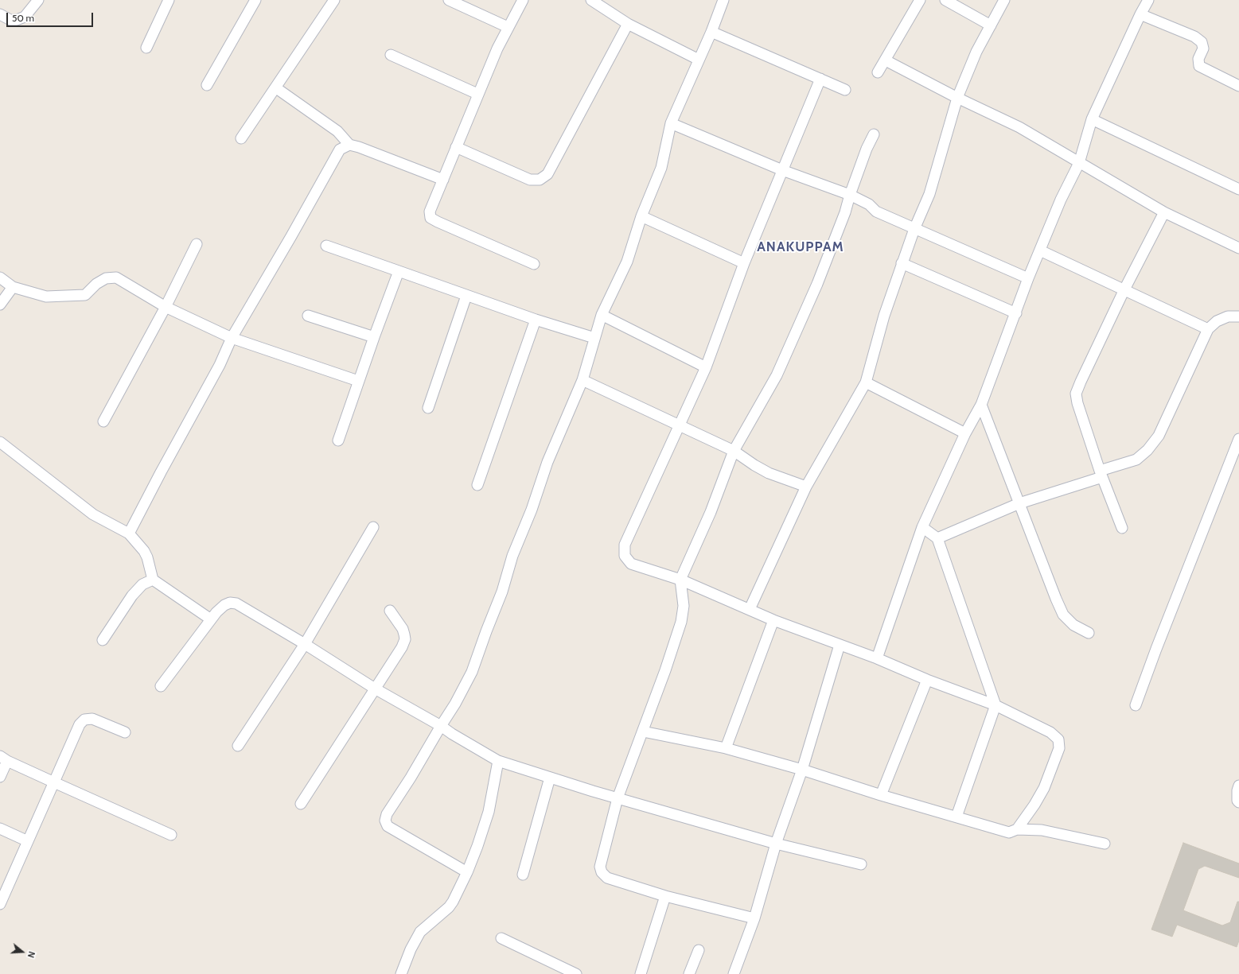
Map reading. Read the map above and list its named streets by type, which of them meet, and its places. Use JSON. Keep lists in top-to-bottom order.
{
  "districts": ["ANAKUPPAM"],
  "scale_bar": "50 m",
  "north": "right"
}
